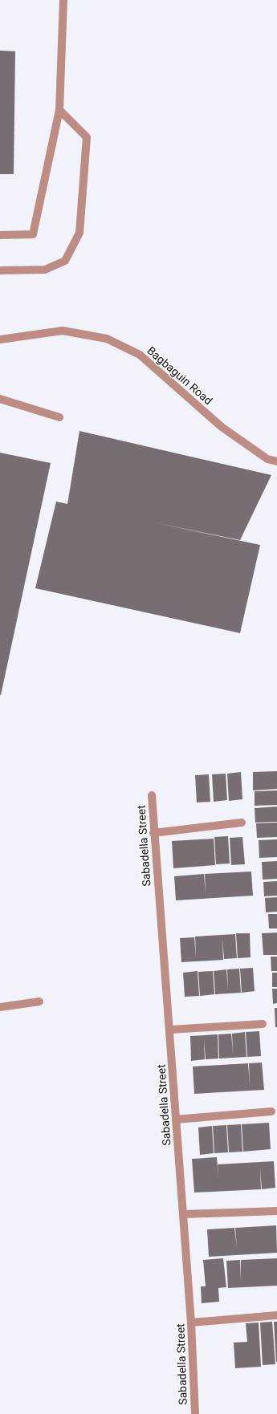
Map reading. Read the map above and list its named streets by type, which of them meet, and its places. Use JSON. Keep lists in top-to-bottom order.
{
  "streets": {
    "street": ["Bagbaguin Road", "Sabadella Street"]
  }
}
